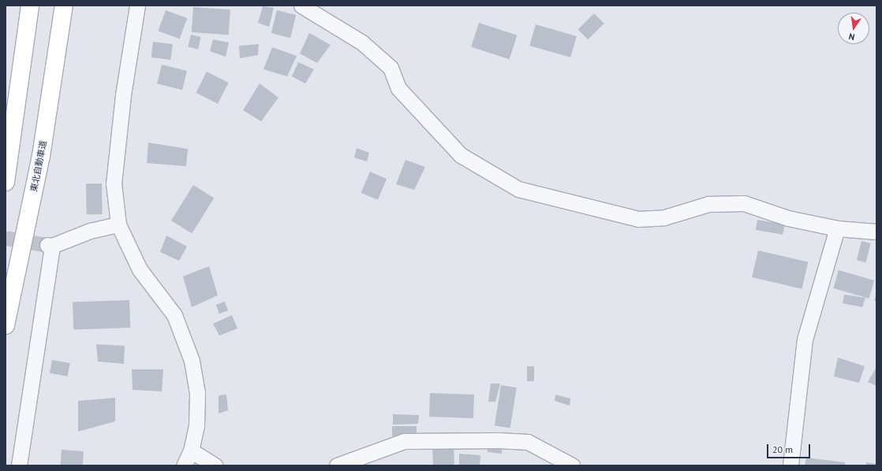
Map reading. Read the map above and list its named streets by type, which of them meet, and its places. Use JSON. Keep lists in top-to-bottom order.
{
  "streets": {
    "highway": ["東北自動車道"]
  },
  "scale_bar": "20 m",
  "north": "bottom"
}
